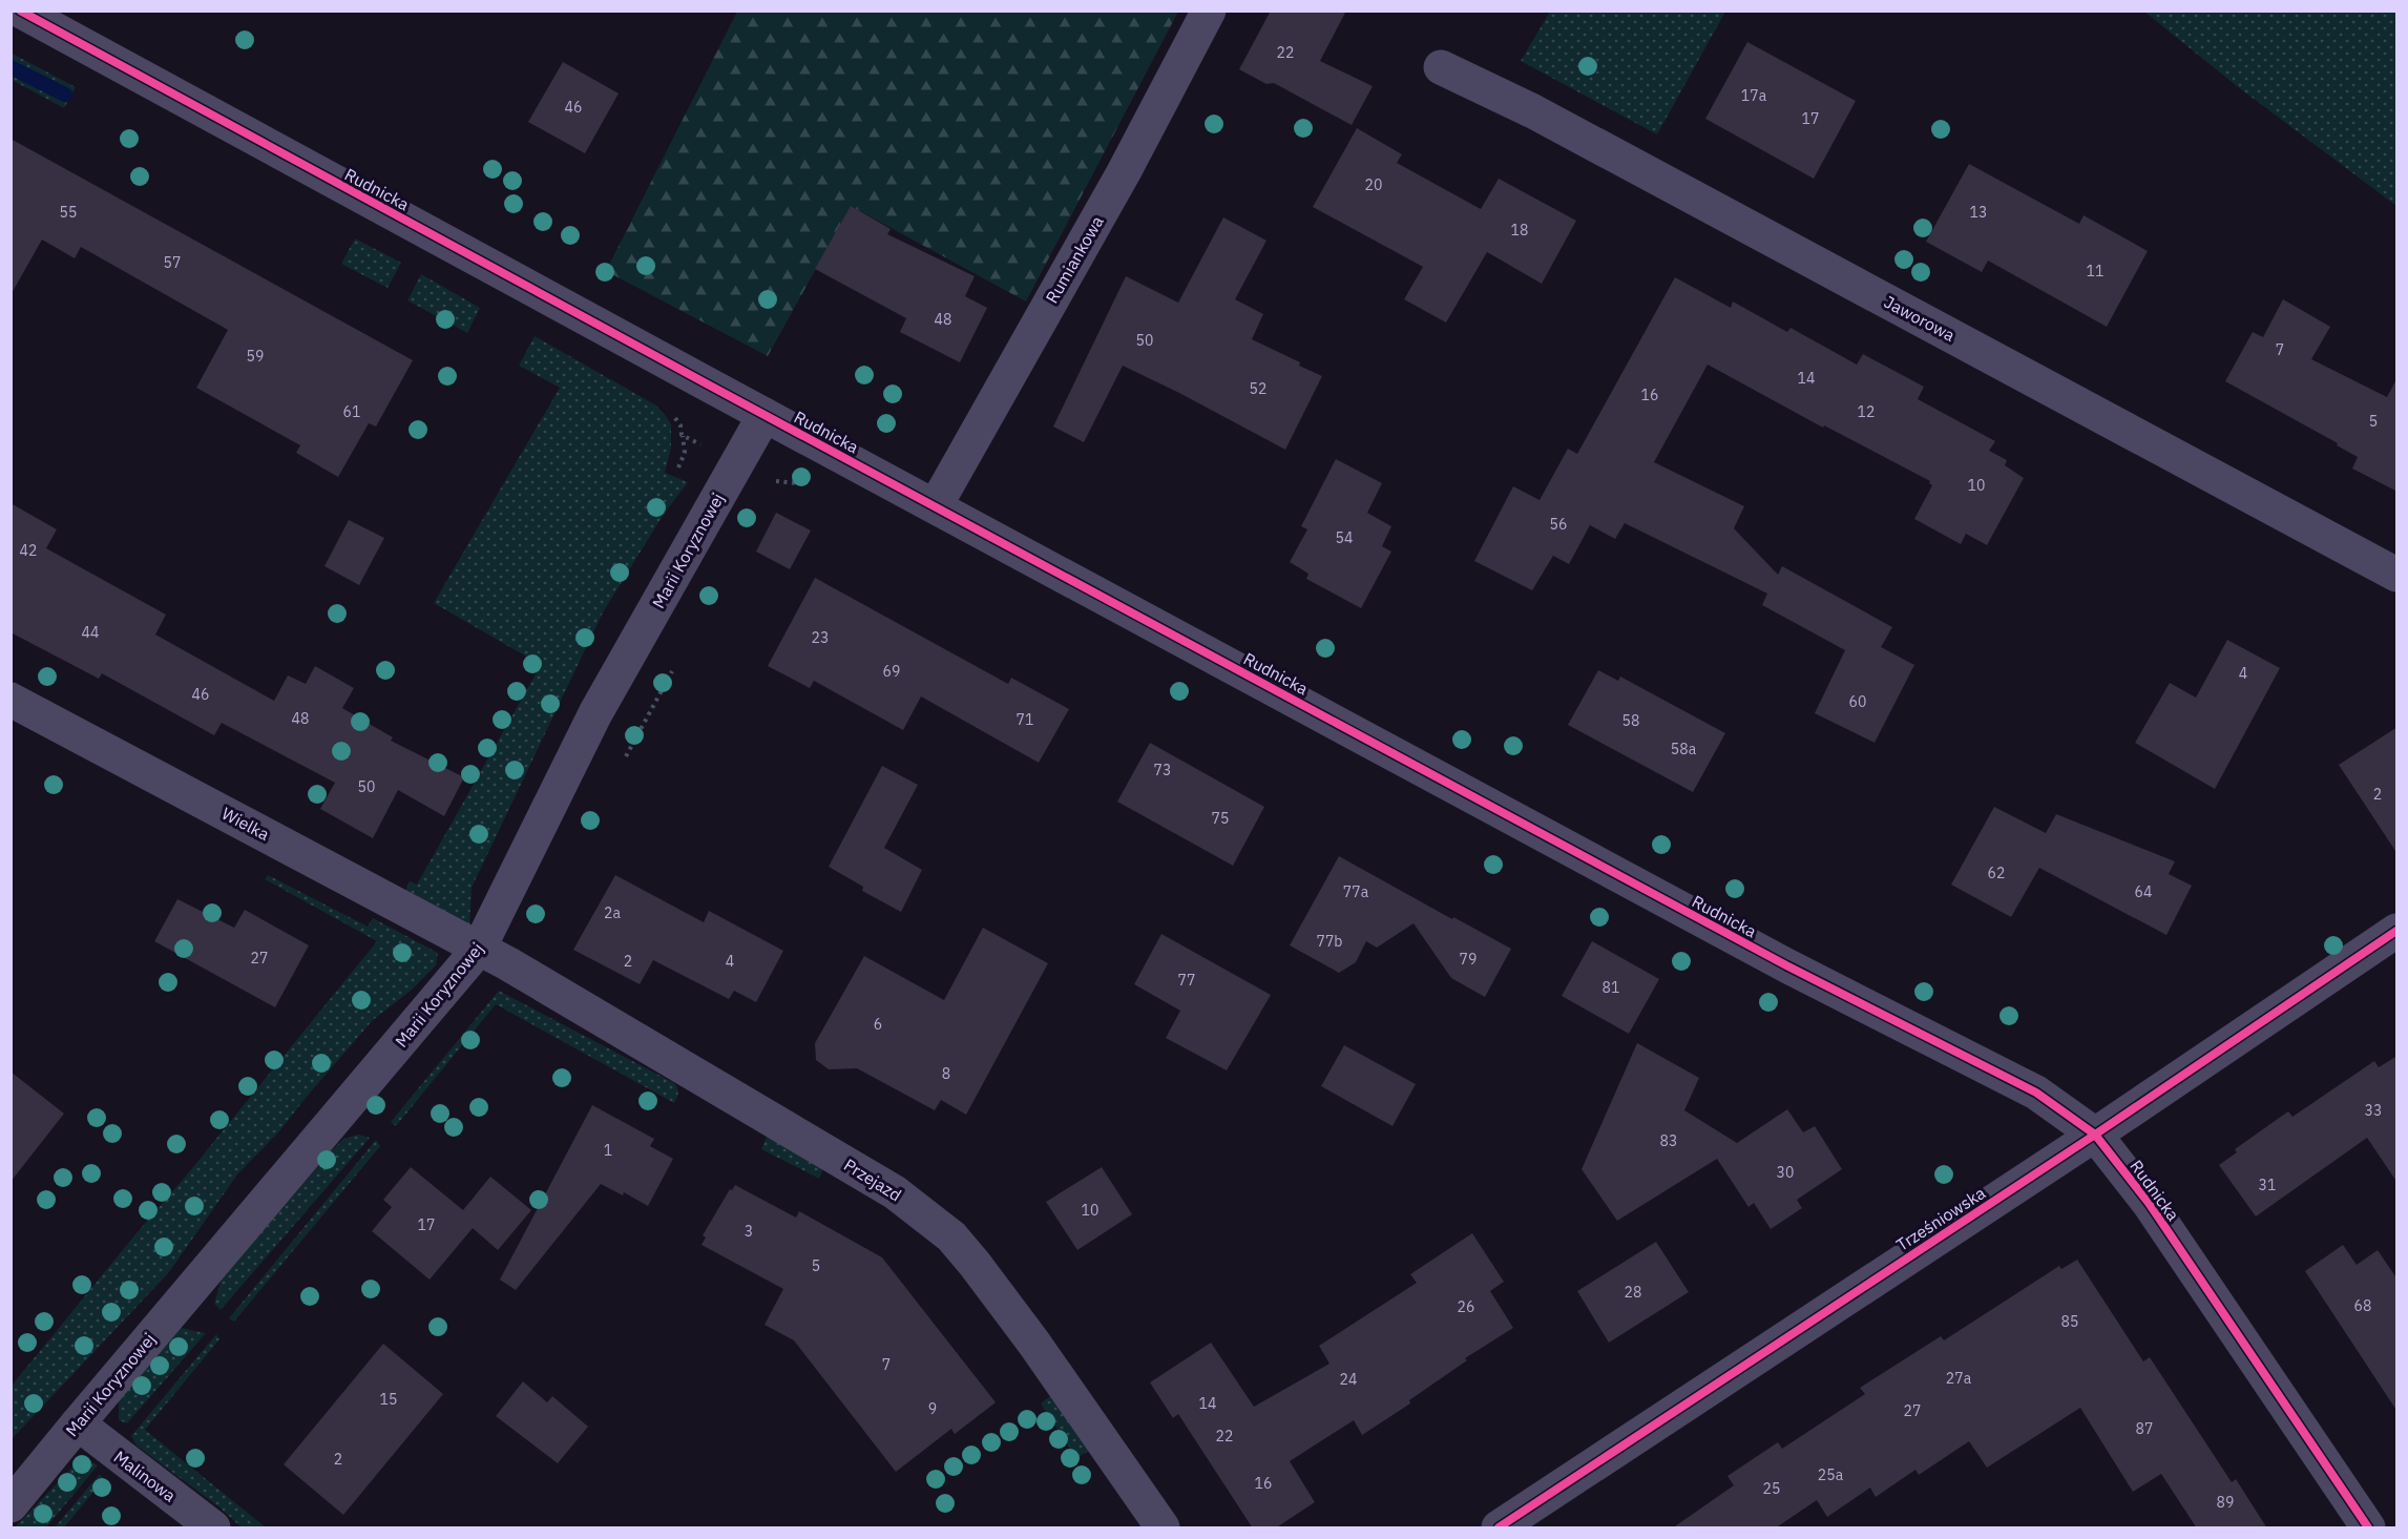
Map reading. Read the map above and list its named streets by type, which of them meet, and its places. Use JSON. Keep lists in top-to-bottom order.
{
  "streets": {
    "street": [
      "Rudnicka",
      "Rumiankowa",
      "Jaworowa",
      "Marii Koryznowej",
      "Wielka",
      "Przejazd",
      "Trześniowska",
      "Malinowa"
    ]
  },
  "crossings": [
    ["Rudnicka", "Rumiankowa"],
    ["Rudnicka", "Marii Koryznowej"],
    ["Rudnicka", "Trześniowska"],
    ["Marii Koryznowej", "Wielka"],
    ["Marii Koryznowej", "Przejazd"],
    ["Marii Koryznowej", "Malinowa"],
    ["Wielka", "Przejazd"]
  ],
  "house_numbers": [
    "22",
    "17a",
    "46",
    "17",
    "20",
    "55",
    "13",
    "18",
    "57",
    "11",
    "48",
    "50",
    "7",
    "59",
    "14",
    "52",
    "16",
    "61",
    "12",
    "5",
    "10",
    "56",
    "54",
    "42",
    "44",
    "23",
    "69",
    "4",
    "46",
    "60",
    "48",
    "71",
    "58",
    "58a",
    "73",
    "50",
    "2",
    "75",
    "62",
    "77a",
    "64",
    "2a",
    "77b",
    "27",
    "79",
    "2",
    "4",
    "77",
    "81",
    "6",
    "8",
    "33",
    "83",
    "1",
    "30",
    "31",
    "10",
    "17",
    "3",
    "5",
    "28",
    "68",
    "26",
    "85",
    "7",
    "27a",
    "24",
    "15",
    "14",
    "9",
    "27",
    "87",
    "22",
    "2",
    "25a",
    "16",
    "25",
    "89"
  ]
}
